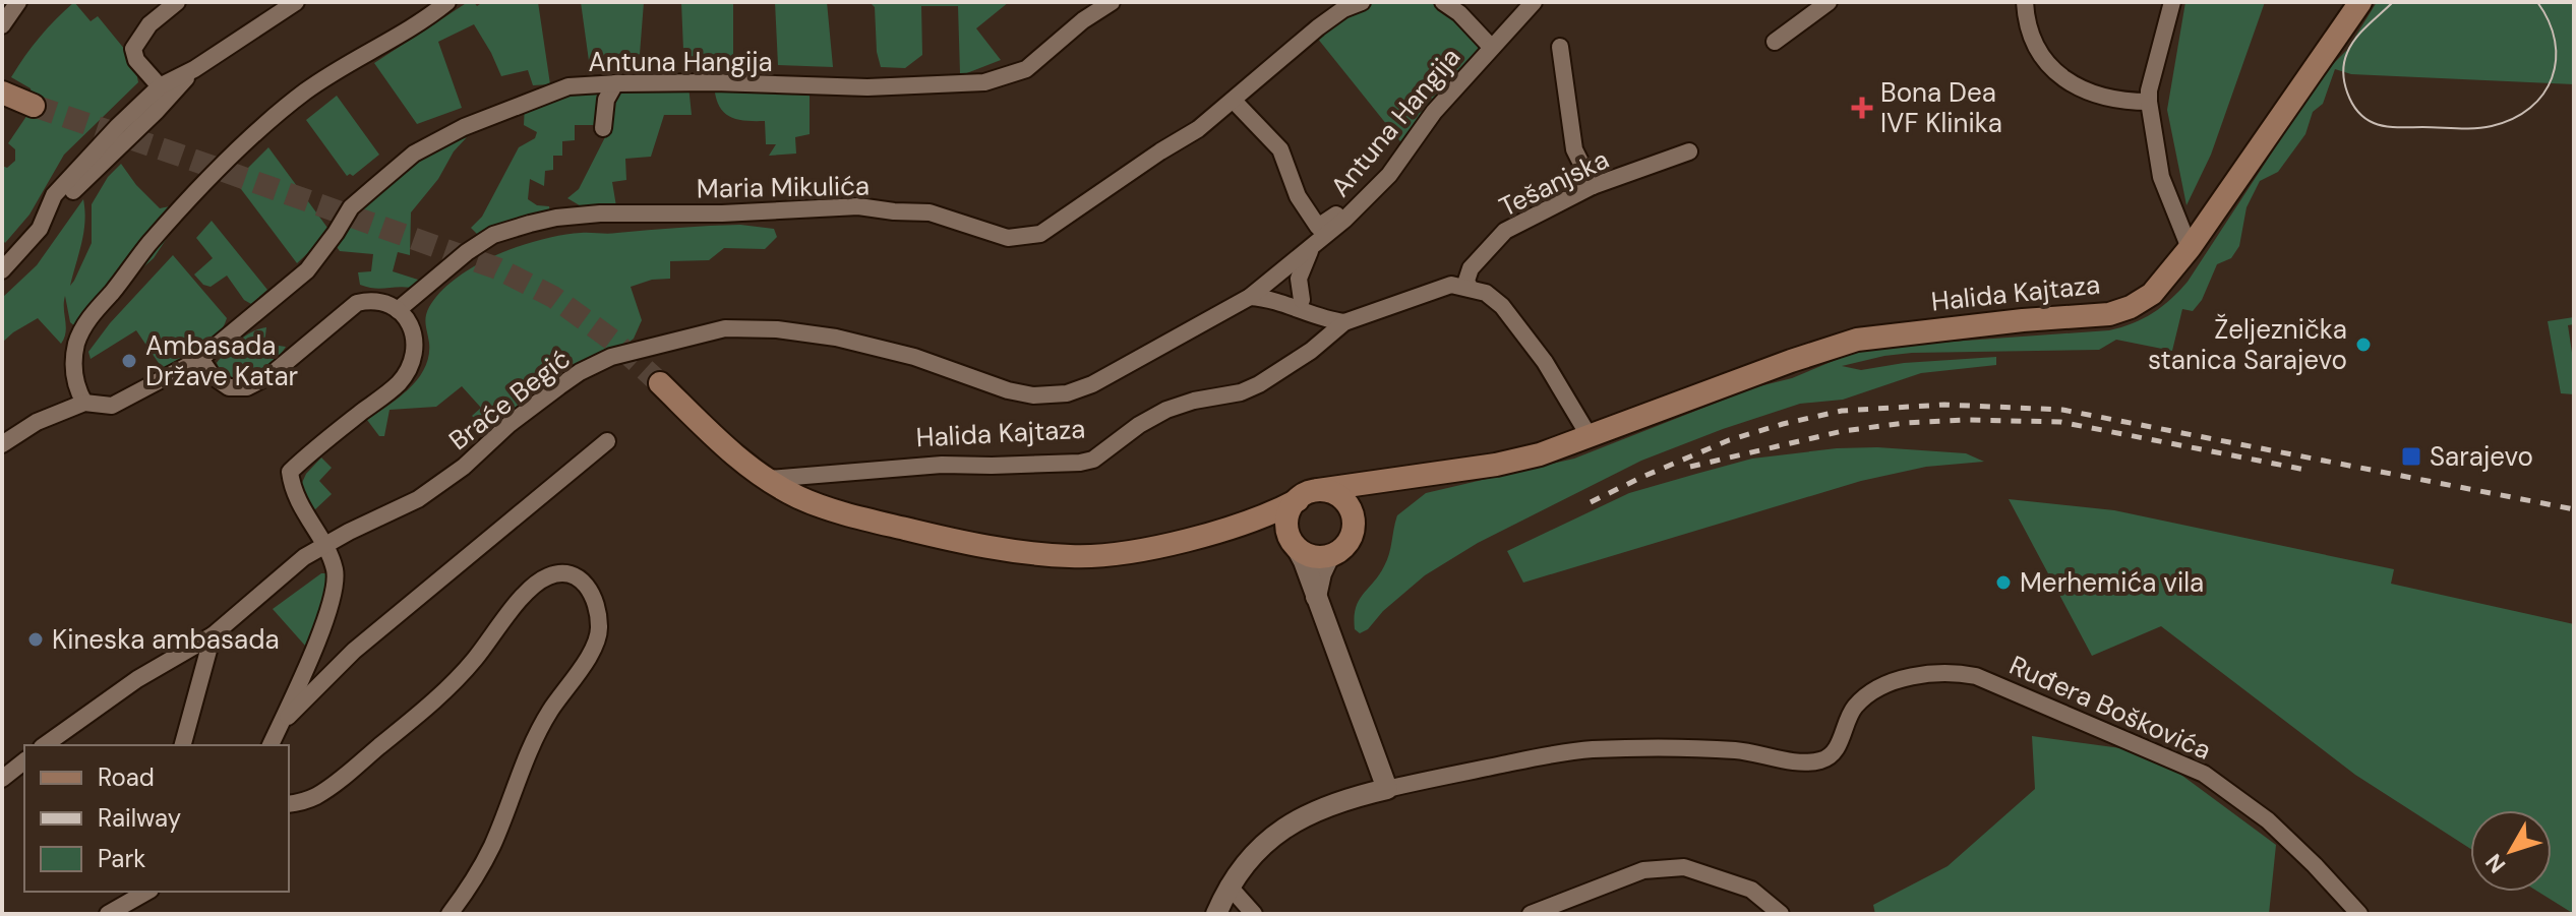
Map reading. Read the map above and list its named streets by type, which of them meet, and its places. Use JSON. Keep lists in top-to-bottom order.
{
  "streets": {
    "main road": ["Halida Kajtaza"],
    "street": [
      "Antuna Hangija",
      "Tešanjska",
      "Maria Mikulića",
      "Braće Begić",
      "Ruđera Boškovića"
    ]
  },
  "crossings": [
    ["Antuna Hangija", "Braće Begić"],
    ["Tešanjska", "Halida Kajtaza"]
  ],
  "places": {
    "health": ["Bona Dea IVF Klinika"],
    "other": [
      "Željeznička stanica Sarajevo",
      "Ambasada Države Katar",
      "Merhemića vila",
      "Kineska ambasada"
    ],
    "transit": ["Sarajevo"]
  },
  "legend": ["Road", "Railway", "Park"],
  "north": "bottom left"
}
